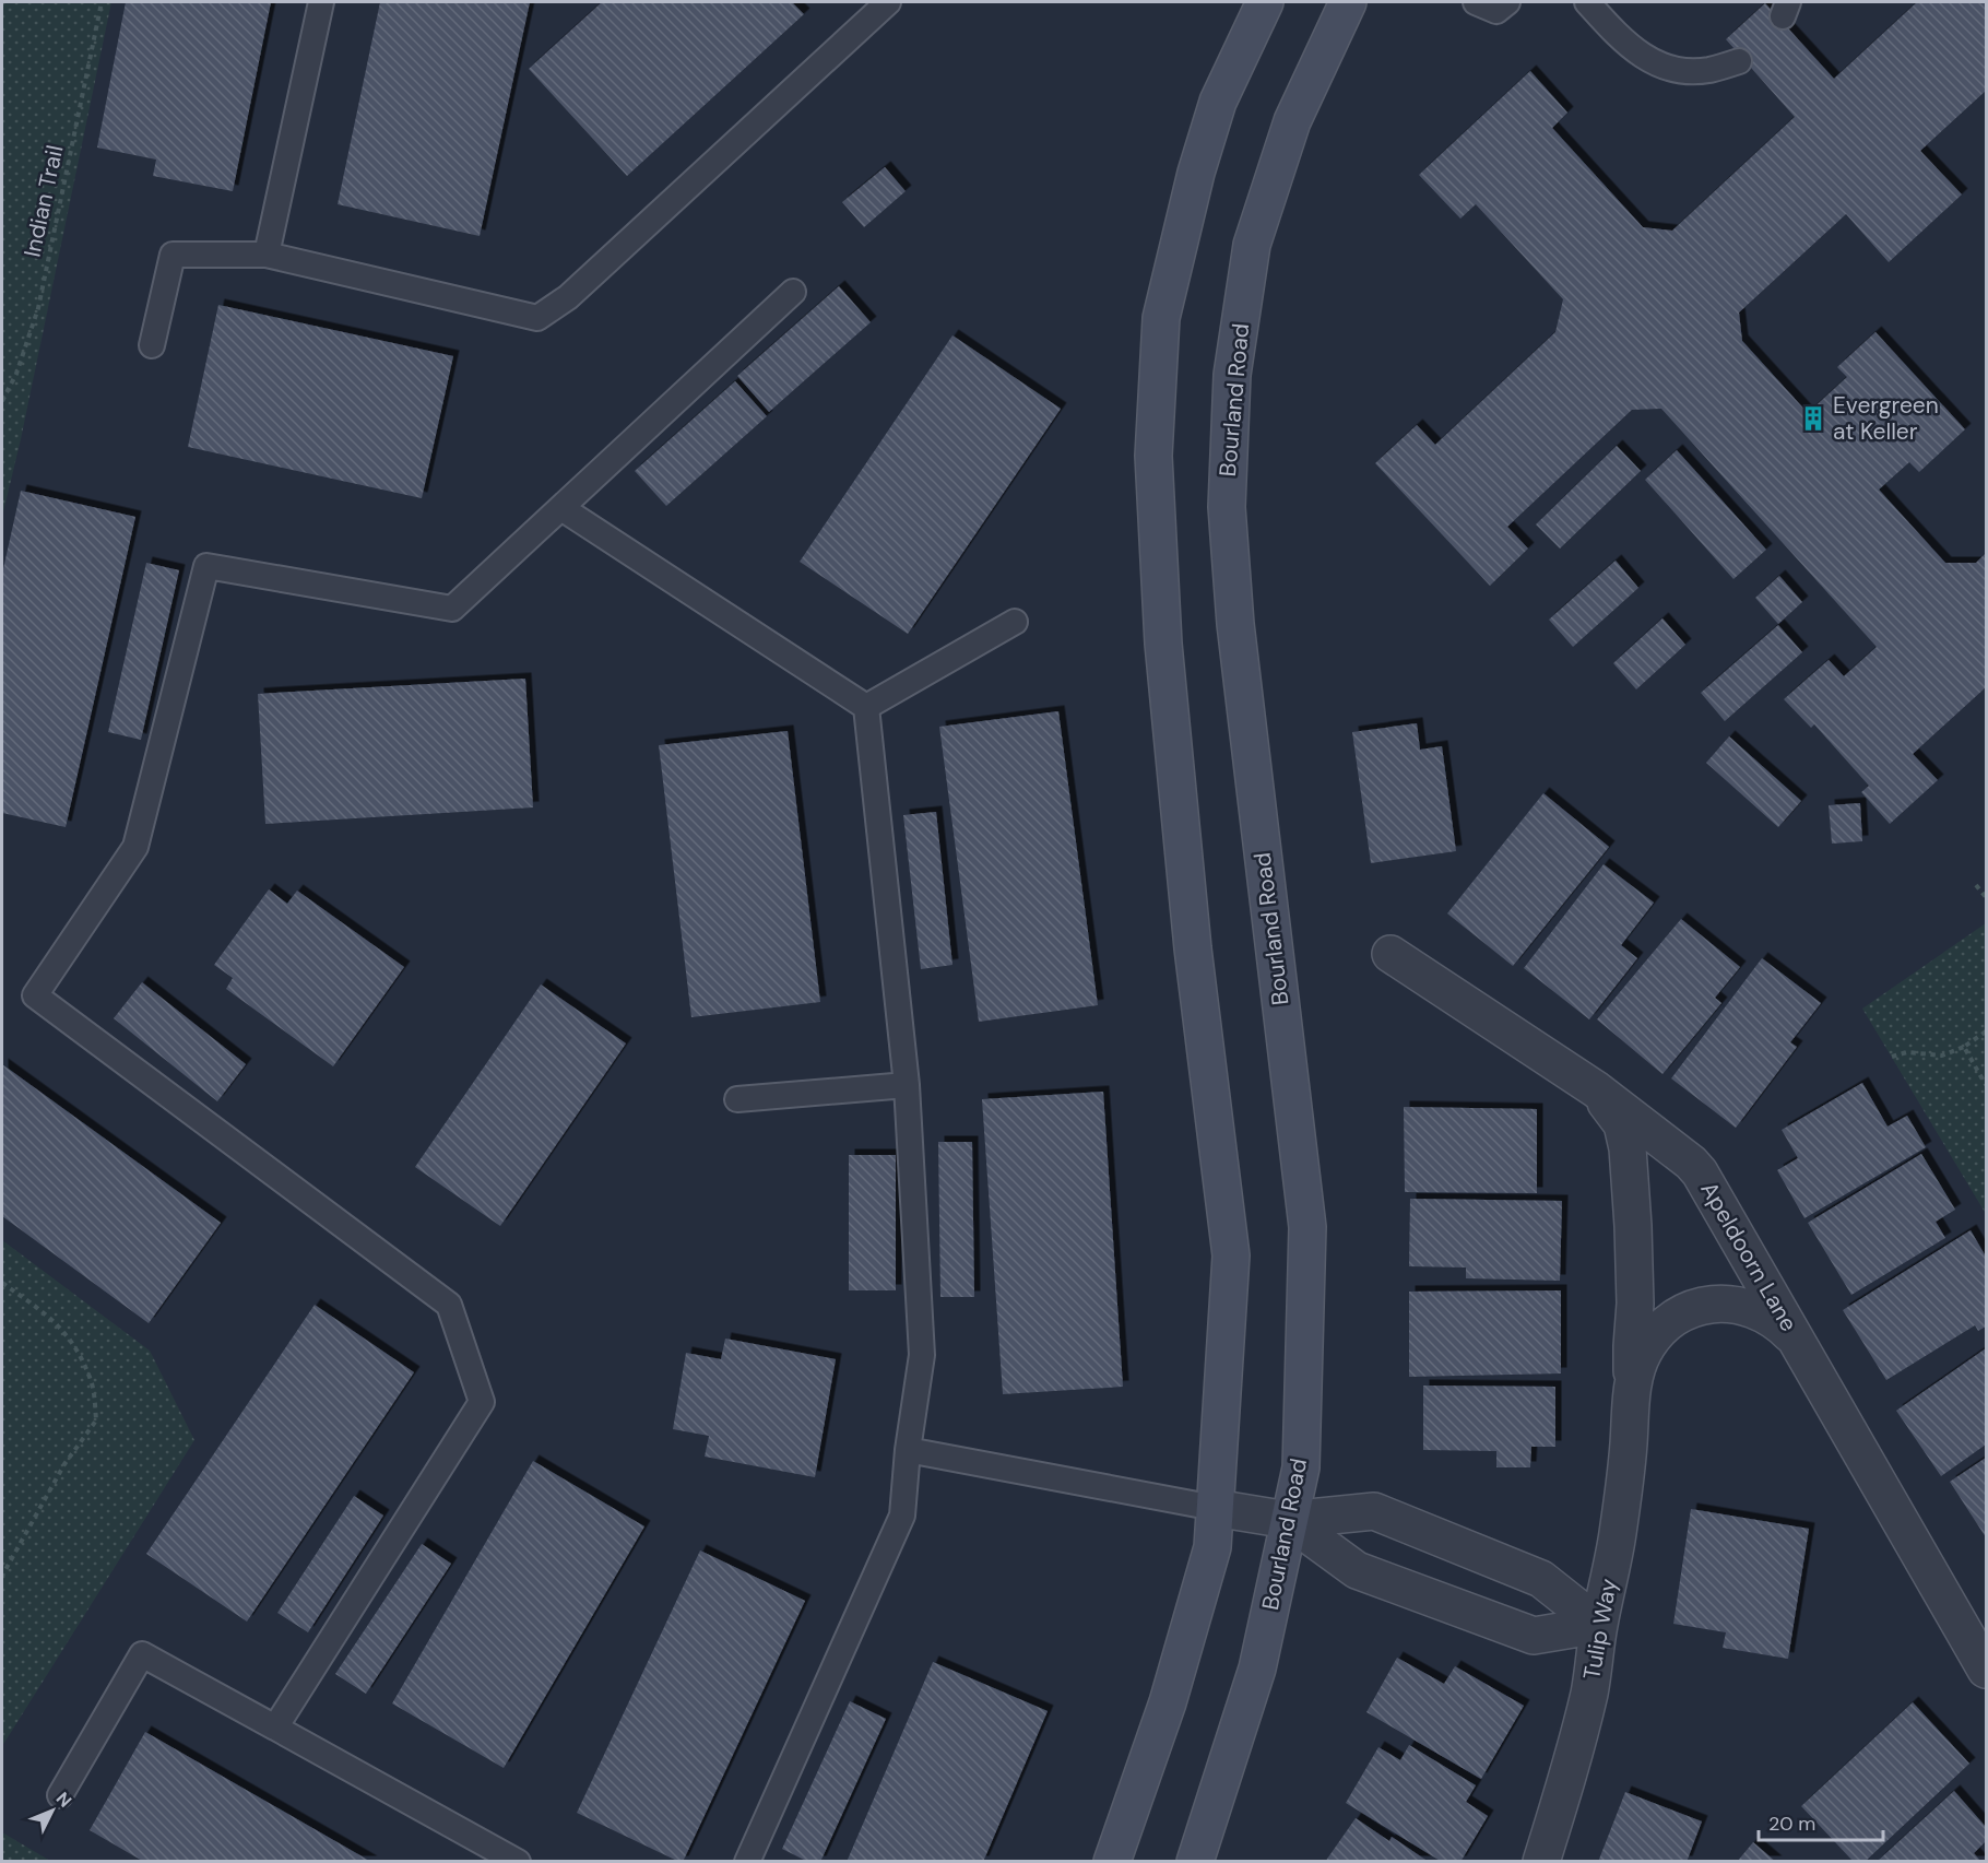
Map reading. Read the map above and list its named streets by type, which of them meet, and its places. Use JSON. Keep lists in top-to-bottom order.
{
  "streets": {
    "main road": ["Bourland Road"],
    "street": ["Apeldoorn Lane", "Tulip Way"],
    "path": ["Indian Trail"]
  },
  "crossings": [
    ["Apeldoorn Lane", "Tulip Way"]
  ],
  "places": {
    "building": ["Evergreen at Keller"]
  },
  "scale_bar": "20 m",
  "north": "top right"
}
